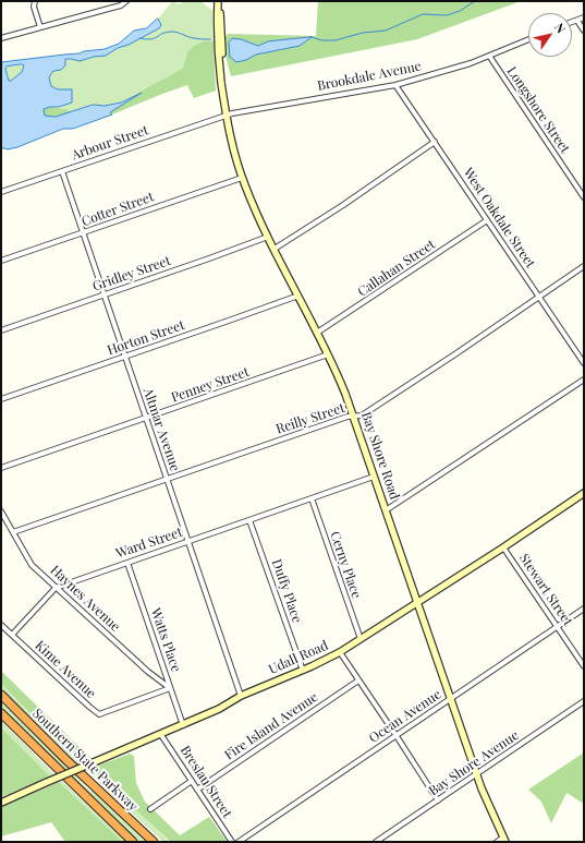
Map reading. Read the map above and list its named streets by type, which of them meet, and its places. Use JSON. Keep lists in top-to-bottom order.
{
  "streets": {
    "highway": ["Southern State Parkway"],
    "main road": ["Bay Shore Road", "Udall Road"],
    "street": [
      "Brookdale Avenue",
      "Longshore Street",
      "Arbour Street",
      "Cotter Street",
      "West Oakdale Street",
      "Callahan Street",
      "Gridley Street",
      "Horton Street",
      "Penney Street",
      "Reilly Street",
      "Altmar Avenue",
      "Ward Street",
      "Cerny Place",
      "Stewart Street",
      "Duffy Place",
      "Haynes Avenue",
      "Watts Place",
      "Kime Avenue",
      "Ocean Avenue",
      "Fire Island Avenue",
      "Bay Shore Avenue",
      "Breslau Street"
    ]
  },
  "crossings": [
    ["Brookdale Avenue", "Longshore Street"],
    ["Brookdale Avenue", "Arbour Street"],
    ["Brookdale Avenue", "West Oakdale Street"],
    ["Brookdale Avenue", "Bay Shore Road"],
    ["Arbour Street", "Altmar Avenue"],
    ["Arbour Street", "Bay Shore Road"],
    ["Cotter Street", "Altmar Avenue"],
    ["Cotter Street", "Bay Shore Road"],
    ["West Oakdale Street", "Callahan Street"],
    ["West Oakdale Street", "Reilly Street"],
    ["Callahan Street", "Bay Shore Road"],
    ["Gridley Street", "Altmar Avenue"],
    ["Gridley Street", "Bay Shore Road"],
    ["Horton Street", "Altmar Avenue"],
    ["Horton Street", "Bay Shore Road"],
    ["Penney Street", "Altmar Avenue"],
    ["Penney Street", "Bay Shore Road"],
    ["Reilly Street", "Altmar Avenue"],
    ["Reilly Street", "Bay Shore Road"],
    ["Reilly Street", "Haynes Avenue"],
    ["Altmar Avenue", "Ward Street"],
    ["Altmar Avenue", "Udall Road"],
    ["Bay Shore Road", "Ward Street"],
    ["Bay Shore Road", "Udall Road"],
    ["Bay Shore Road", "Ocean Avenue"],
    ["Bay Shore Road", "Bay Shore Avenue"],
    ["Ward Street", "Cerny Place"],
    ["Ward Street", "Duffy Place"],
    ["Ward Street", "Haynes Avenue"],
    ["Ward Street", "Watts Place"],
    ["Ward Street", "Kime Avenue"],
    ["Cerny Place", "Udall Road"],
    ["Stewart Street", "Udall Road"],
    ["Stewart Street", "Ocean Avenue"],
    ["Duffy Place", "Udall Road"],
    ["Haynes Avenue", "Watts Place"],
    ["Haynes Avenue", "Kime Avenue"],
    ["Watts Place", "Udall Road"],
    ["Watts Place", "Kime Avenue"],
    ["Udall Road", "Breslau Street"],
    ["Fire Island Avenue", "Breslau Street"]
  ],
  "north": "top right"
}
